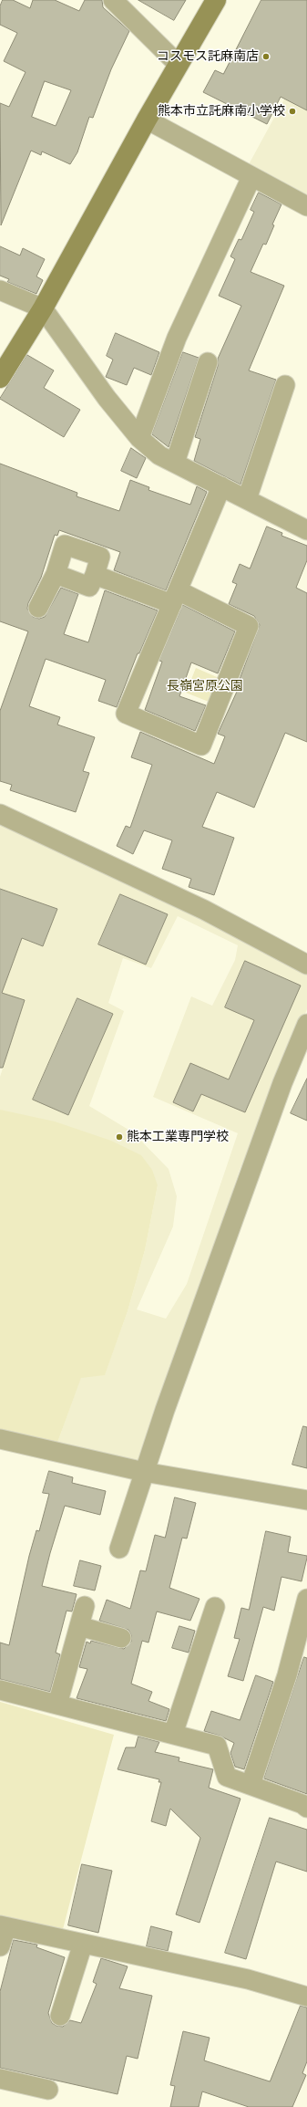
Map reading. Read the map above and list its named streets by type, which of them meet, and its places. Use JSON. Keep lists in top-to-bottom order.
{
  "parks": ["長嶺宮原公園"],
  "places": ["コスモス託麻南店", "熊本市立託麻南小学校", "熊本工業専門学校"]
}
